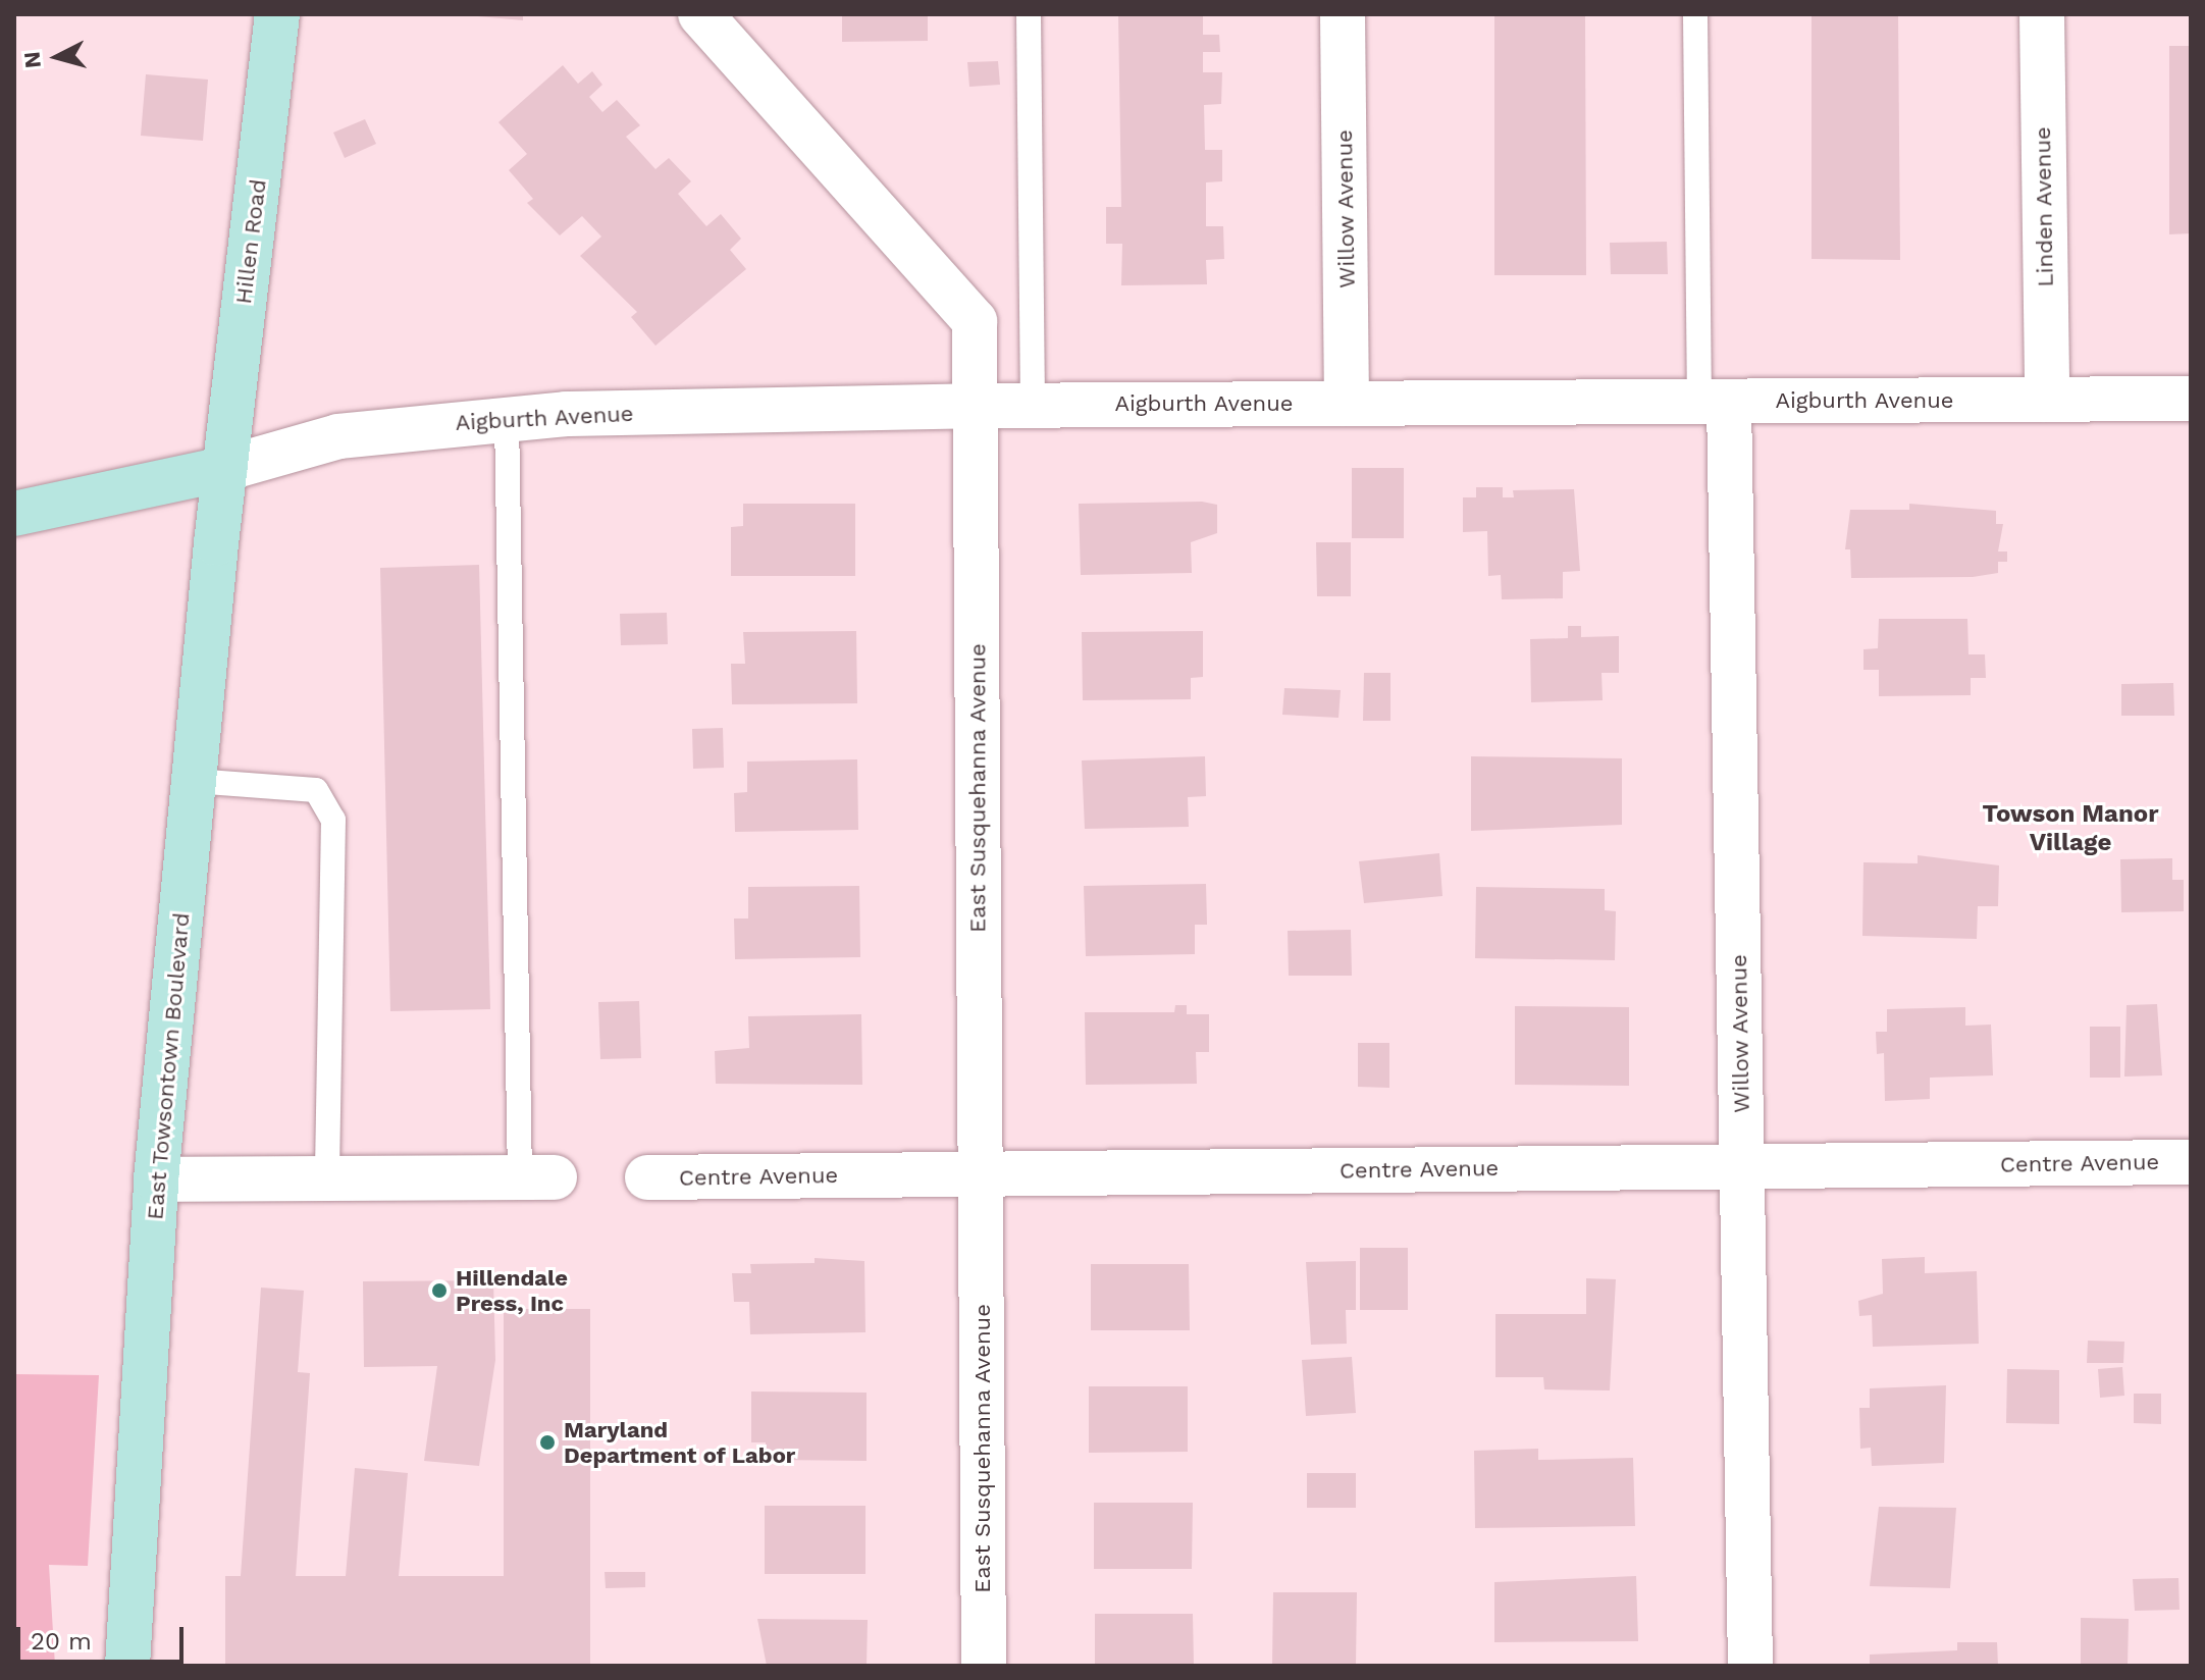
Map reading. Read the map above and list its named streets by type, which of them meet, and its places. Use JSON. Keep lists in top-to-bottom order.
{
  "streets": {
    "main road": ["Hillen Road", "East Towsontown Boulevard"],
    "street": [
      "Linden Avenue",
      "Willow Avenue",
      "Aigburth Avenue",
      "East Susquehanna Avenue",
      "Centre Avenue"
    ]
  },
  "crossings": [
    ["Linden Avenue", "Aigburth Avenue"],
    ["Willow Avenue", "Aigburth Avenue"],
    ["Willow Avenue", "Centre Avenue"],
    ["Hillen Road", "Aigburth Avenue"],
    ["Hillen Road", "East Towsontown Boulevard"],
    ["Aigburth Avenue", "East Susquehanna Avenue"],
    ["Aigburth Avenue", "East Towsontown Boulevard"],
    ["East Susquehanna Avenue", "Centre Avenue"]
  ],
  "districts": ["Towson Manor Village"],
  "places": ["Hillendale Press, Inc", "Maryland Department of Labor"],
  "scale_bar": "20 m",
  "north": "left"
}
